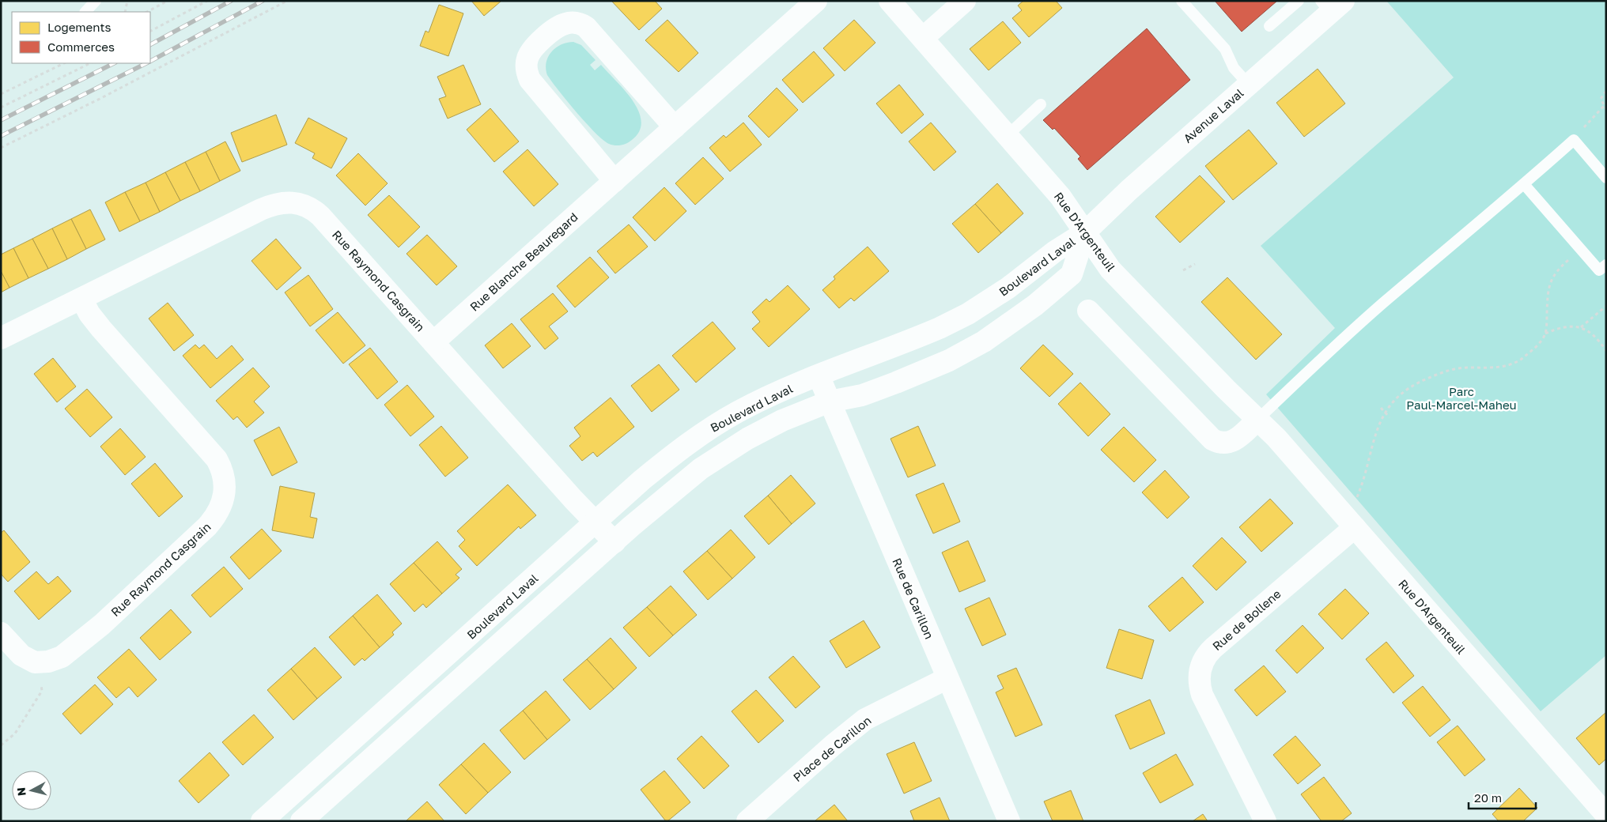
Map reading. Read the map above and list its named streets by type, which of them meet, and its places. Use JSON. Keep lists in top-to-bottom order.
{
  "streets": {
    "street": [
      "Avenue Laval",
      "Rue D'Argenteuil",
      "Rue Blanche Beauregard",
      "Boulevard Laval",
      "Rue Raymond Casgrain",
      "Rue de Carillon",
      "Rue de Bollene",
      "Place de Carillon"
    ]
  },
  "crossings": [
    ["Avenue Laval", "Rue D'Argenteuil"],
    ["Avenue Laval", "Boulevard Laval"],
    ["Rue D'Argenteuil", "Boulevard Laval"],
    ["Rue D'Argenteuil", "Rue de Bollene"],
    ["Rue Blanche Beauregard", "Rue Raymond Casgrain"],
    ["Boulevard Laval", "Rue Raymond Casgrain"],
    ["Boulevard Laval", "Rue de Carillon"],
    ["Rue de Carillon", "Place de Carillon"]
  ],
  "parks": ["Parc Paul-Marcel-Maheu"],
  "legend": ["Logements", "Commerces"],
  "scale_bar": "20 m",
  "north": "left"
}
